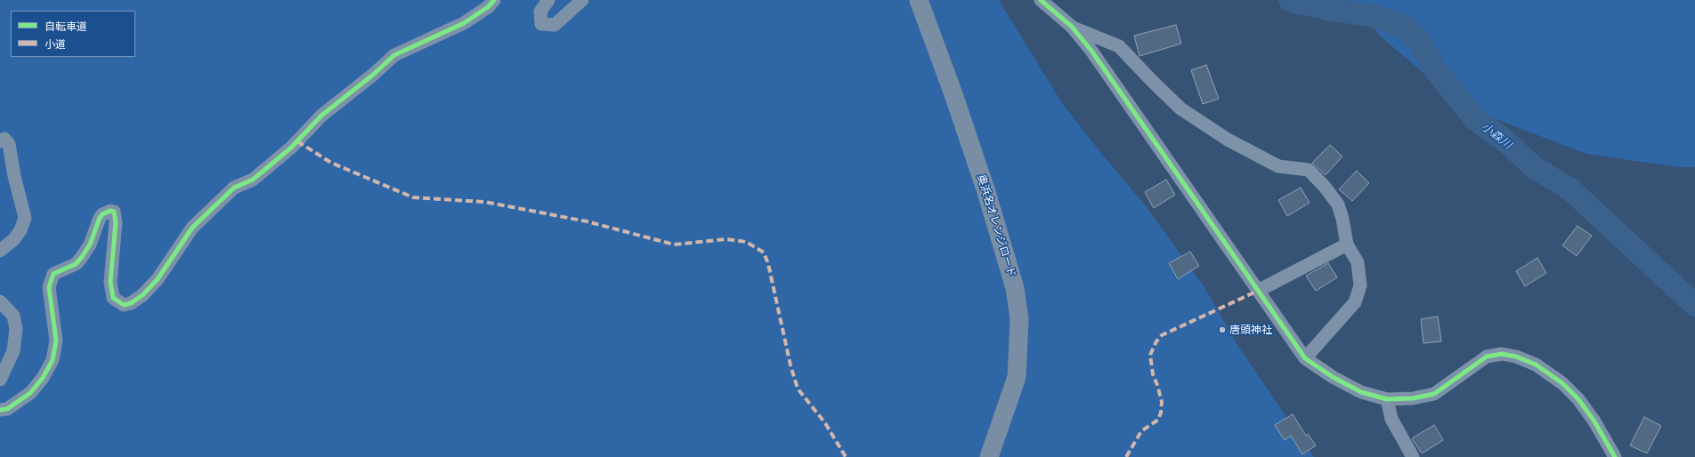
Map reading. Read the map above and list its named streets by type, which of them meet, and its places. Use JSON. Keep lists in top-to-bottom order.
{
  "streets": {
    "street": ["奥浜名オレンジロード"]
  },
  "water": ["小森川"],
  "places": ["唐頭神社"],
  "legend": ["自転車道", "小道"]
}
